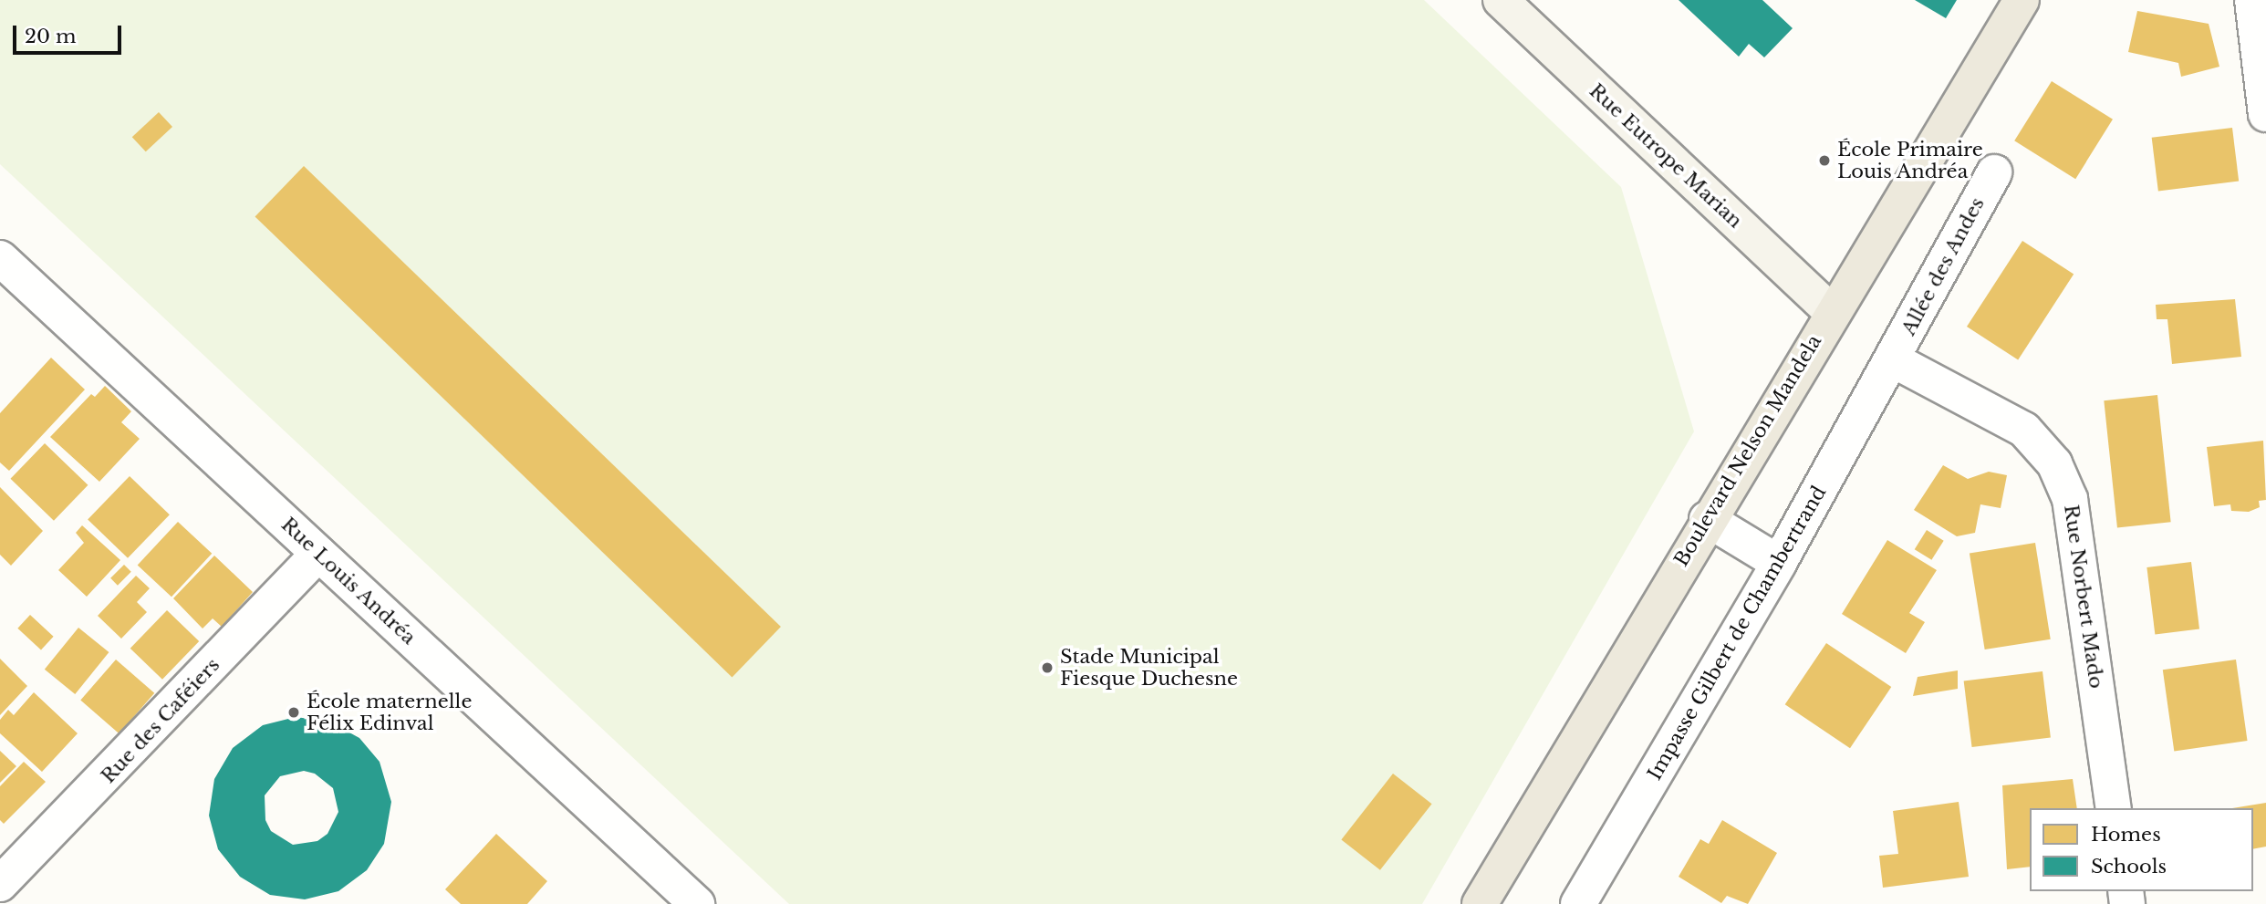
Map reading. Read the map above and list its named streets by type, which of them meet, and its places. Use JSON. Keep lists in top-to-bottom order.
{
  "streets": {
    "main road": ["Boulevard Nelson Mandela"],
    "street": [
      "Rue Eutrope Marian",
      "Allée des Andes",
      "Rue Louis Andréa",
      "Rue Norbert Mado",
      "Impasse Gilbert de Chambertrand",
      "Rue des Caféiers"
    ]
  },
  "crossings": [
    ["Rue Eutrope Marian", "Boulevard Nelson Mandela"],
    ["Allée des Andes", "Rue Norbert Mado"],
    ["Allée des Andes", "Impasse Gilbert de Chambertrand"],
    ["Rue Louis Andréa", "Rue des Caféiers"],
    ["Rue Norbert Mado", "Impasse Gilbert de Chambertrand"]
  ],
  "places": ["École Primaire Louis Andréa", "Stade Municipal Fiesque Duchesne", "École maternelle Félix Edinval"],
  "legend": ["Homes", "Schools"],
  "scale_bar": "20 m"
}
